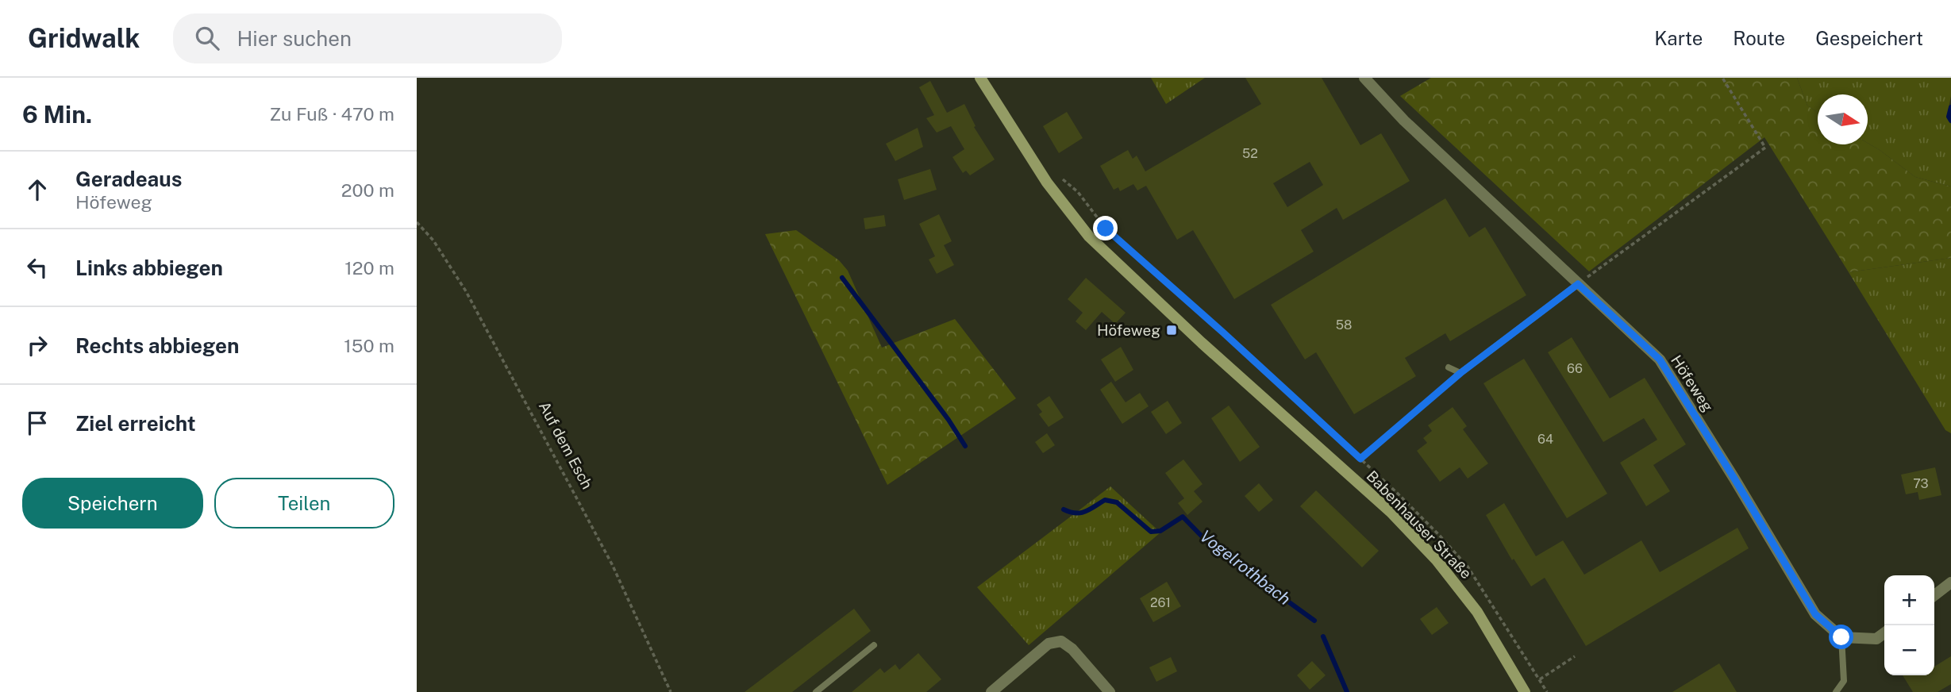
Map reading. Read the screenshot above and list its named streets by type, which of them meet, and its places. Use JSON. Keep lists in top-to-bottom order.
{
  "streets": {
    "main road": ["Babenhauser Straße"],
    "street": ["Höfeweg"],
    "path": ["Auf dem Esch"]
  },
  "water": ["Vogelrothbach"],
  "places": {
    "transit": ["Höfeweg"]
  },
  "house_numbers": [
    "52",
    "58",
    "66",
    "64",
    "73",
    "261"
  ],
  "north": "right",
  "page": {
    "header": "Gridwalk",
    "search": "Hier suchen",
    "nav": ["Karte", "Route", "Gespeichert"],
    "heading": ["6 Min.", "Zu Fuß · 470 m"],
    "list": [
      ["Geradeaus", "Höfeweg", "200 m"],
      ["Links abbiegen", "120 m"],
      ["Rechts abbiegen", "150 m"],
      "Ziel erreicht"
    ],
    "buttons": ["Speichern", "Teilen"],
    "map_buttons": ["+", "−"]
  }
}
